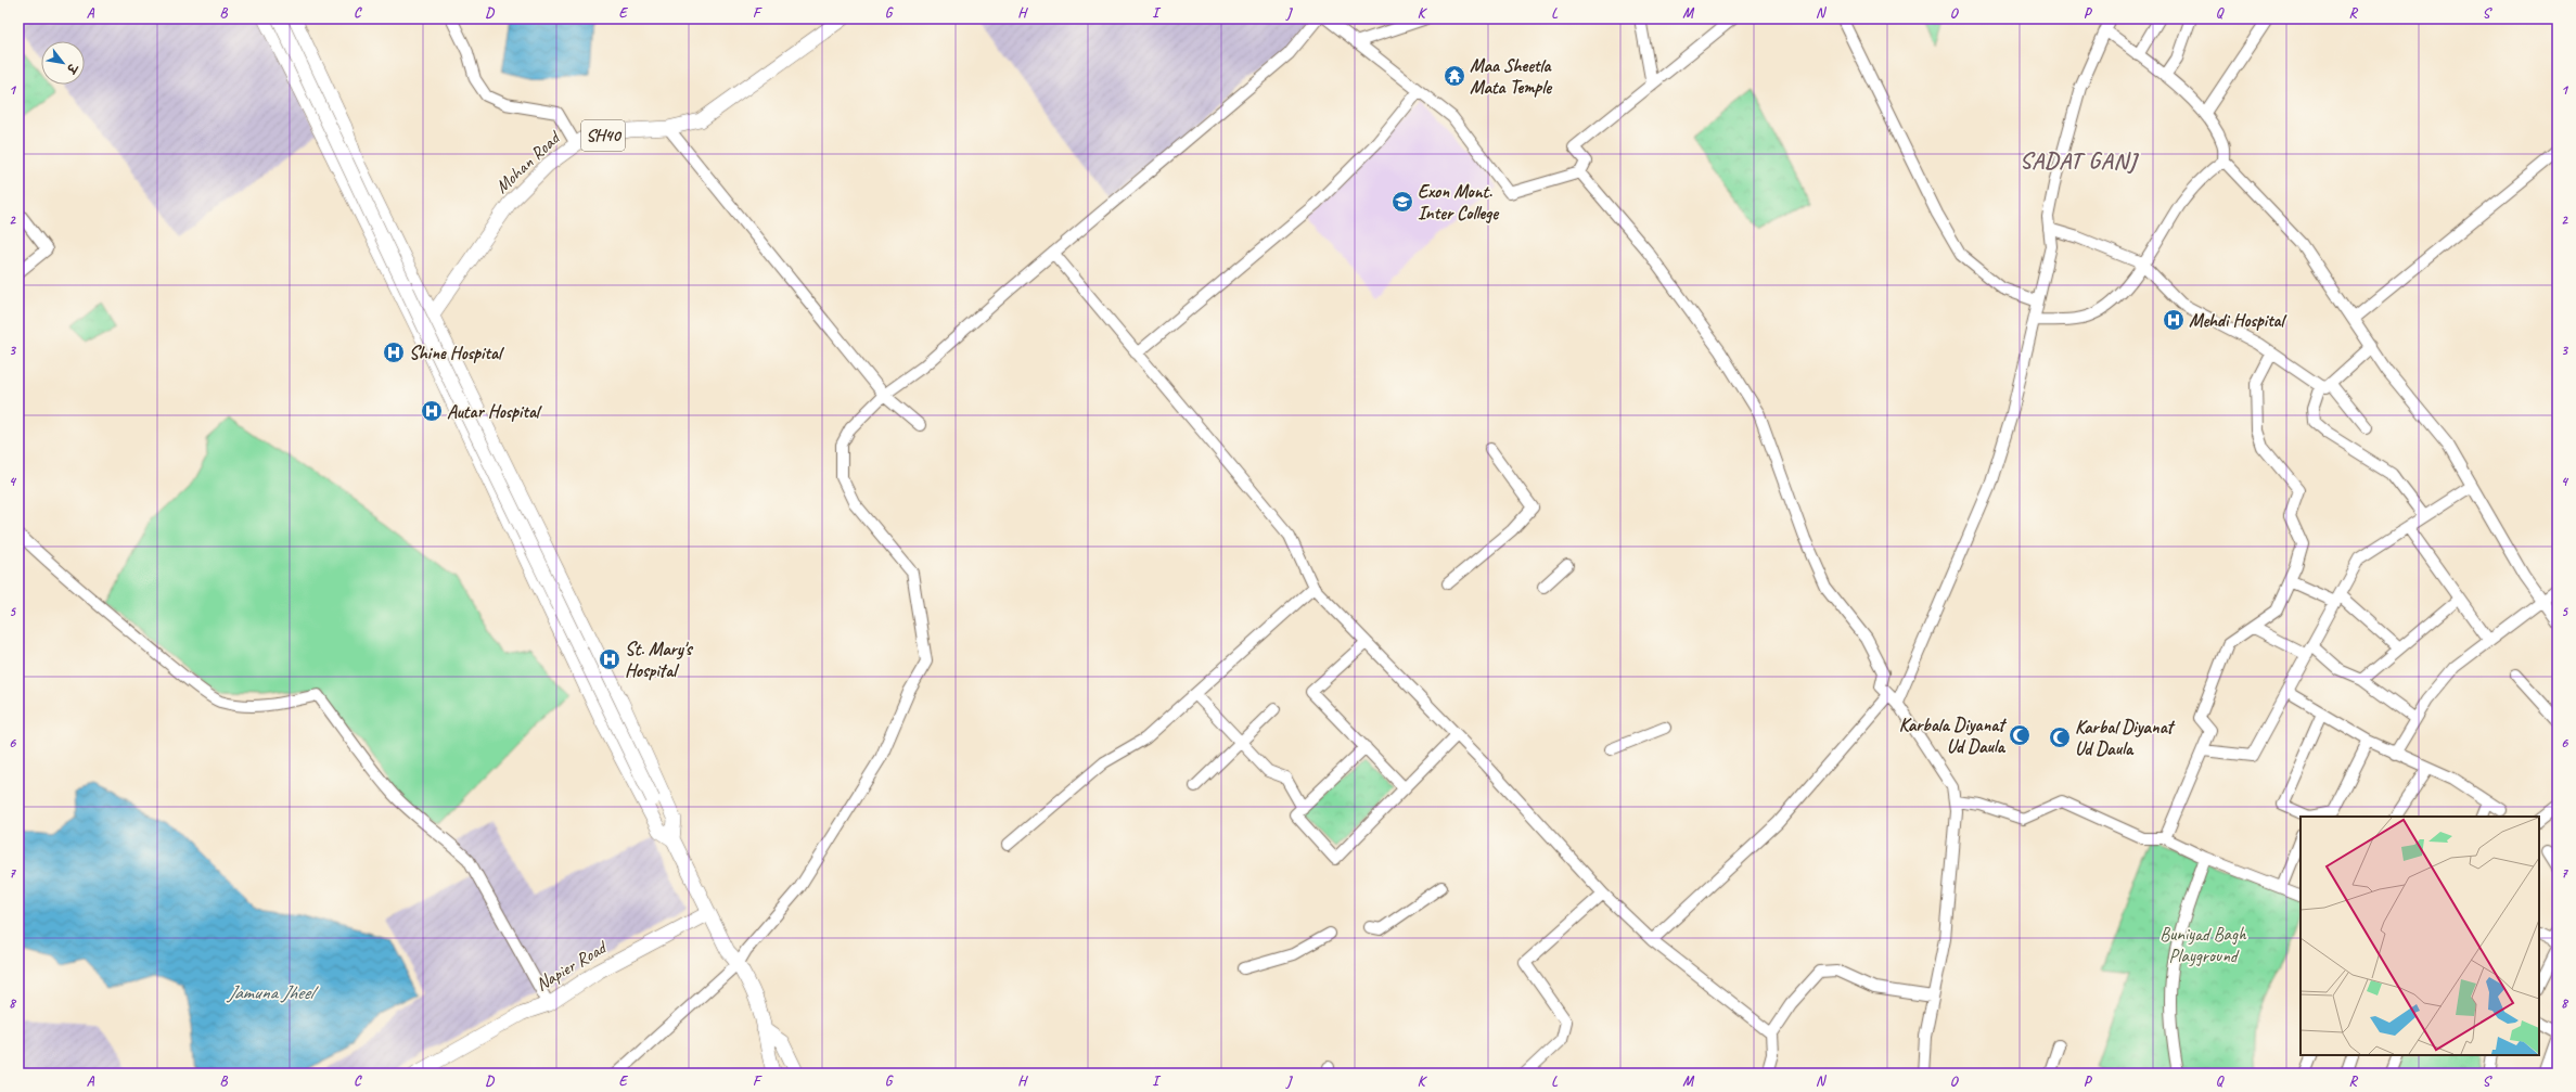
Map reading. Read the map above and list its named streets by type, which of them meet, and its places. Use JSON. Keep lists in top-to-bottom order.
{
  "streets": {
    "main road": ["SH40", "Mohan Road", "Napier Road"]
  },
  "districts": ["SADAT GANJ"],
  "water": ["Jamuna Jheel"],
  "parks": ["Buniyad Bagh Playground"],
  "places": {
    "temple": ["Maa Sheetla Mata Temple"],
    "school or university": ["Exon Mont. Inter College"],
    "hospital": [
      "Mehdi Hospital",
      "Shine Hospital",
      "Autar Hospital",
      "St. Mary's Hospital"
    ],
    "mosque": ["Karbala Diyanat Ud Daula", "Karbal Diyanat Ud Daula"]
  },
  "north": "bottom right",
  "grid": {
    "columns": [
      "A",
      "B",
      "C",
      "D",
      "E",
      "F",
      "G",
      "H",
      "I",
      "J",
      "K",
      "L",
      "M",
      "N",
      "O",
      "P",
      "Q",
      "R",
      "S"
    ],
    "rows": [
      "1",
      "2",
      "3",
      "4",
      "5",
      "6",
      "7",
      "8"
    ]
  }
}
